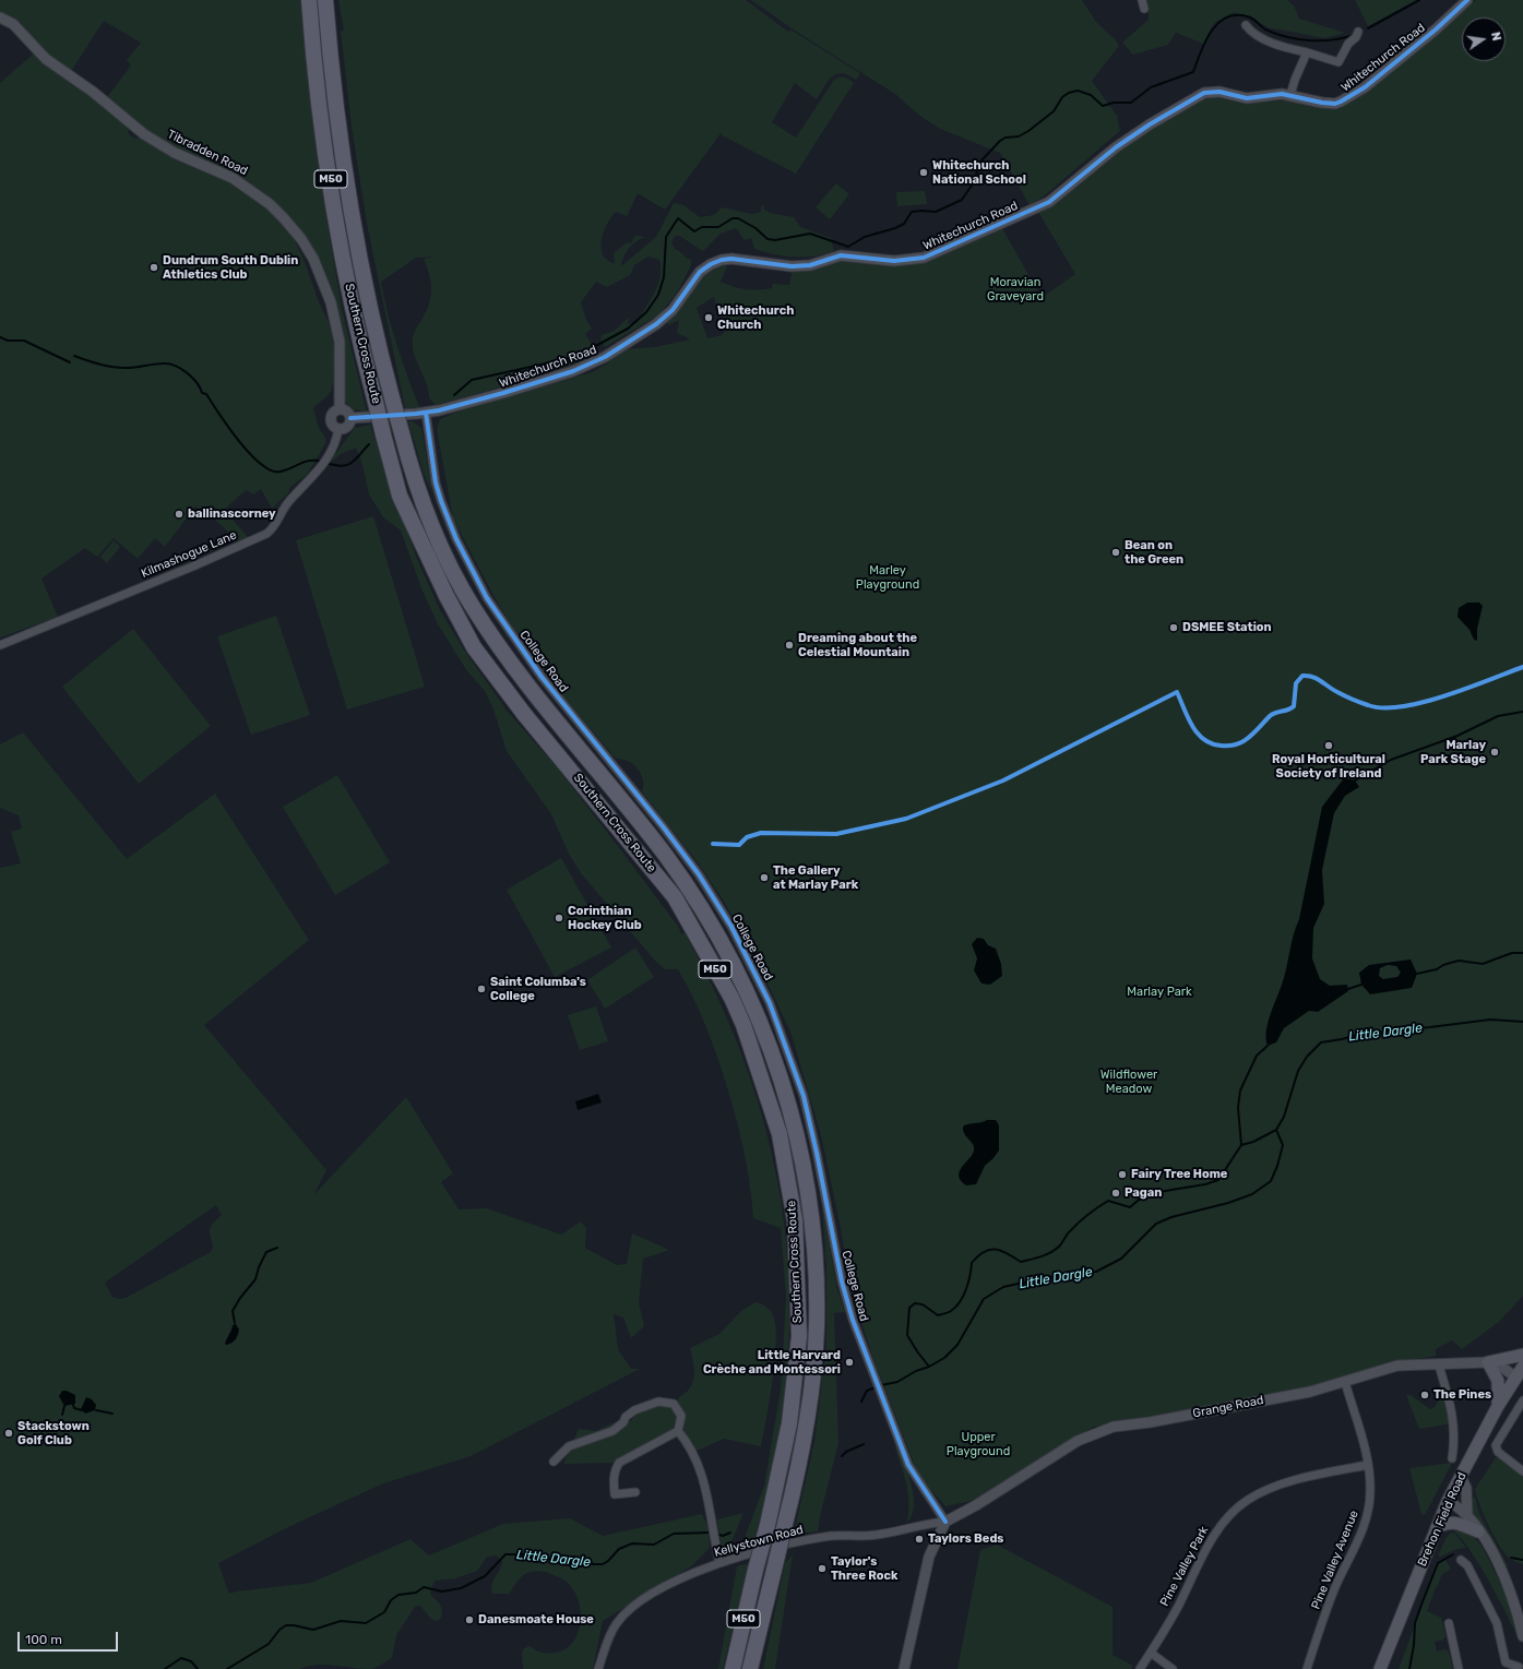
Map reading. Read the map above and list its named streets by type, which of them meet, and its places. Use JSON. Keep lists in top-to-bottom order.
{
  "streets": {
    "highway": ["M50", "Southern Cross Route"],
    "main road": ["Brehon Field Road"],
    "street": [
      "Whitechurch Road",
      "Tibradden Road",
      "Kilmashogue Lane",
      "College Road",
      "Grange Road",
      "Kellystown Road",
      "Pine Valley Avenue",
      "Pine Valley Park"
    ]
  },
  "crossings": [
    ["Whitechurch Road", "Tibradden Road"],
    ["Whitechurch Road", "Kilmashogue Lane"],
    ["Whitechurch Road", "College Road"],
    ["Tibradden Road", "Kilmashogue Lane"],
    ["College Road", "Grange Road"],
    ["College Road", "Kellystown Road"],
    ["Grange Road", "Brehon Field Road"],
    ["Grange Road", "Kellystown Road"],
    ["Grange Road", "Pine Valley Avenue"],
    ["Pine Valley Avenue", "Pine Valley Park"]
  ],
  "water": ["Little Dargle"],
  "parks": [
    "Moravian Graveyard",
    "Marley Playground",
    "Marlay Park",
    "Wildflower Meadow",
    "Upper Playground"
  ],
  "places": [
    "Whitechurch National School",
    "Dundrum South Dublin Athletics Club",
    "Whitechurch Church",
    "ballinascorney",
    "Bean on the Green",
    "DSMEE Station",
    "Dreaming about the Celestial Mountain",
    "Royal Horticultural Society of Ireland",
    "Marlay Park Stage",
    "The Gallery at Marlay Park",
    "Corinthian Hockey Club",
    "Saint Columba's College",
    "Fairy Tree Home",
    "Pagan",
    "Little Harvard Crèche and Montessori",
    "The Pines",
    "Stackstown Golf Club",
    "Taylors Beds",
    "Taylor's Three Rock",
    "Danesmoate House"
  ],
  "scale_bar": "100 m",
  "north": "right"
}
